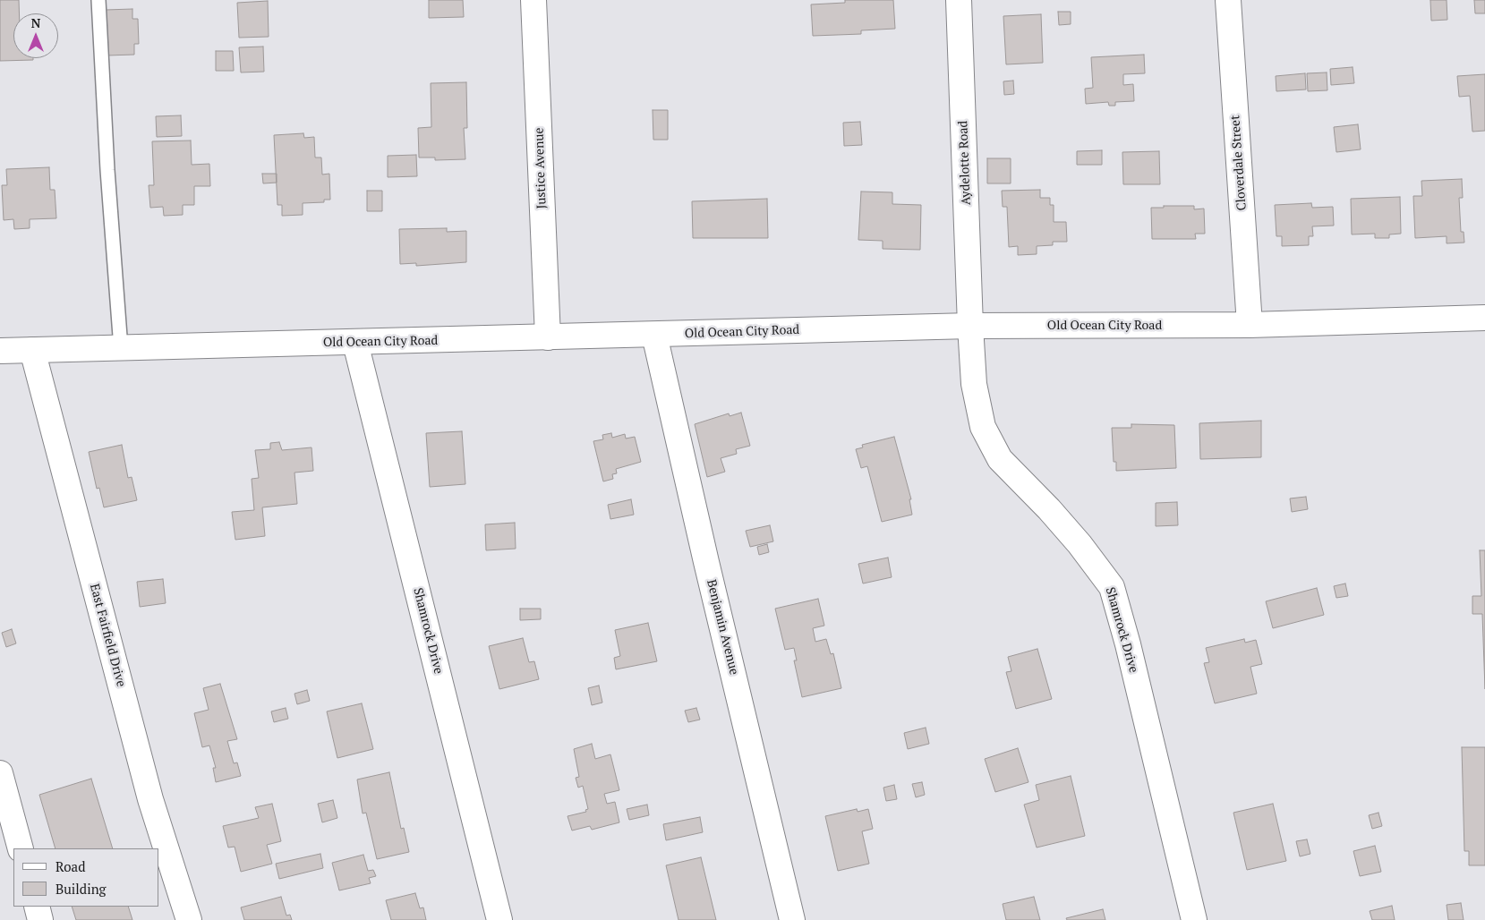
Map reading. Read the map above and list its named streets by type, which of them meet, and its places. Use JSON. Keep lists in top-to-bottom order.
{
  "streets": {
    "street": [
      "Aydelotte Road",
      "Cloverdale Street",
      "Justice Avenue",
      "Old Ocean City Road",
      "Benjamin Avenue",
      "Shamrock Drive",
      "East Fairfield Drive"
    ]
  },
  "crossings": [
    ["Aydelotte Road", "Old Ocean City Road"],
    ["Aydelotte Road", "Shamrock Drive"],
    ["Cloverdale Street", "Old Ocean City Road"],
    ["Justice Avenue", "Old Ocean City Road"],
    ["Old Ocean City Road", "Benjamin Avenue"],
    ["Old Ocean City Road", "Shamrock Drive"],
    ["Old Ocean City Road", "East Fairfield Drive"]
  ],
  "legend": ["Road", "Building"],
  "north": "top"
}
